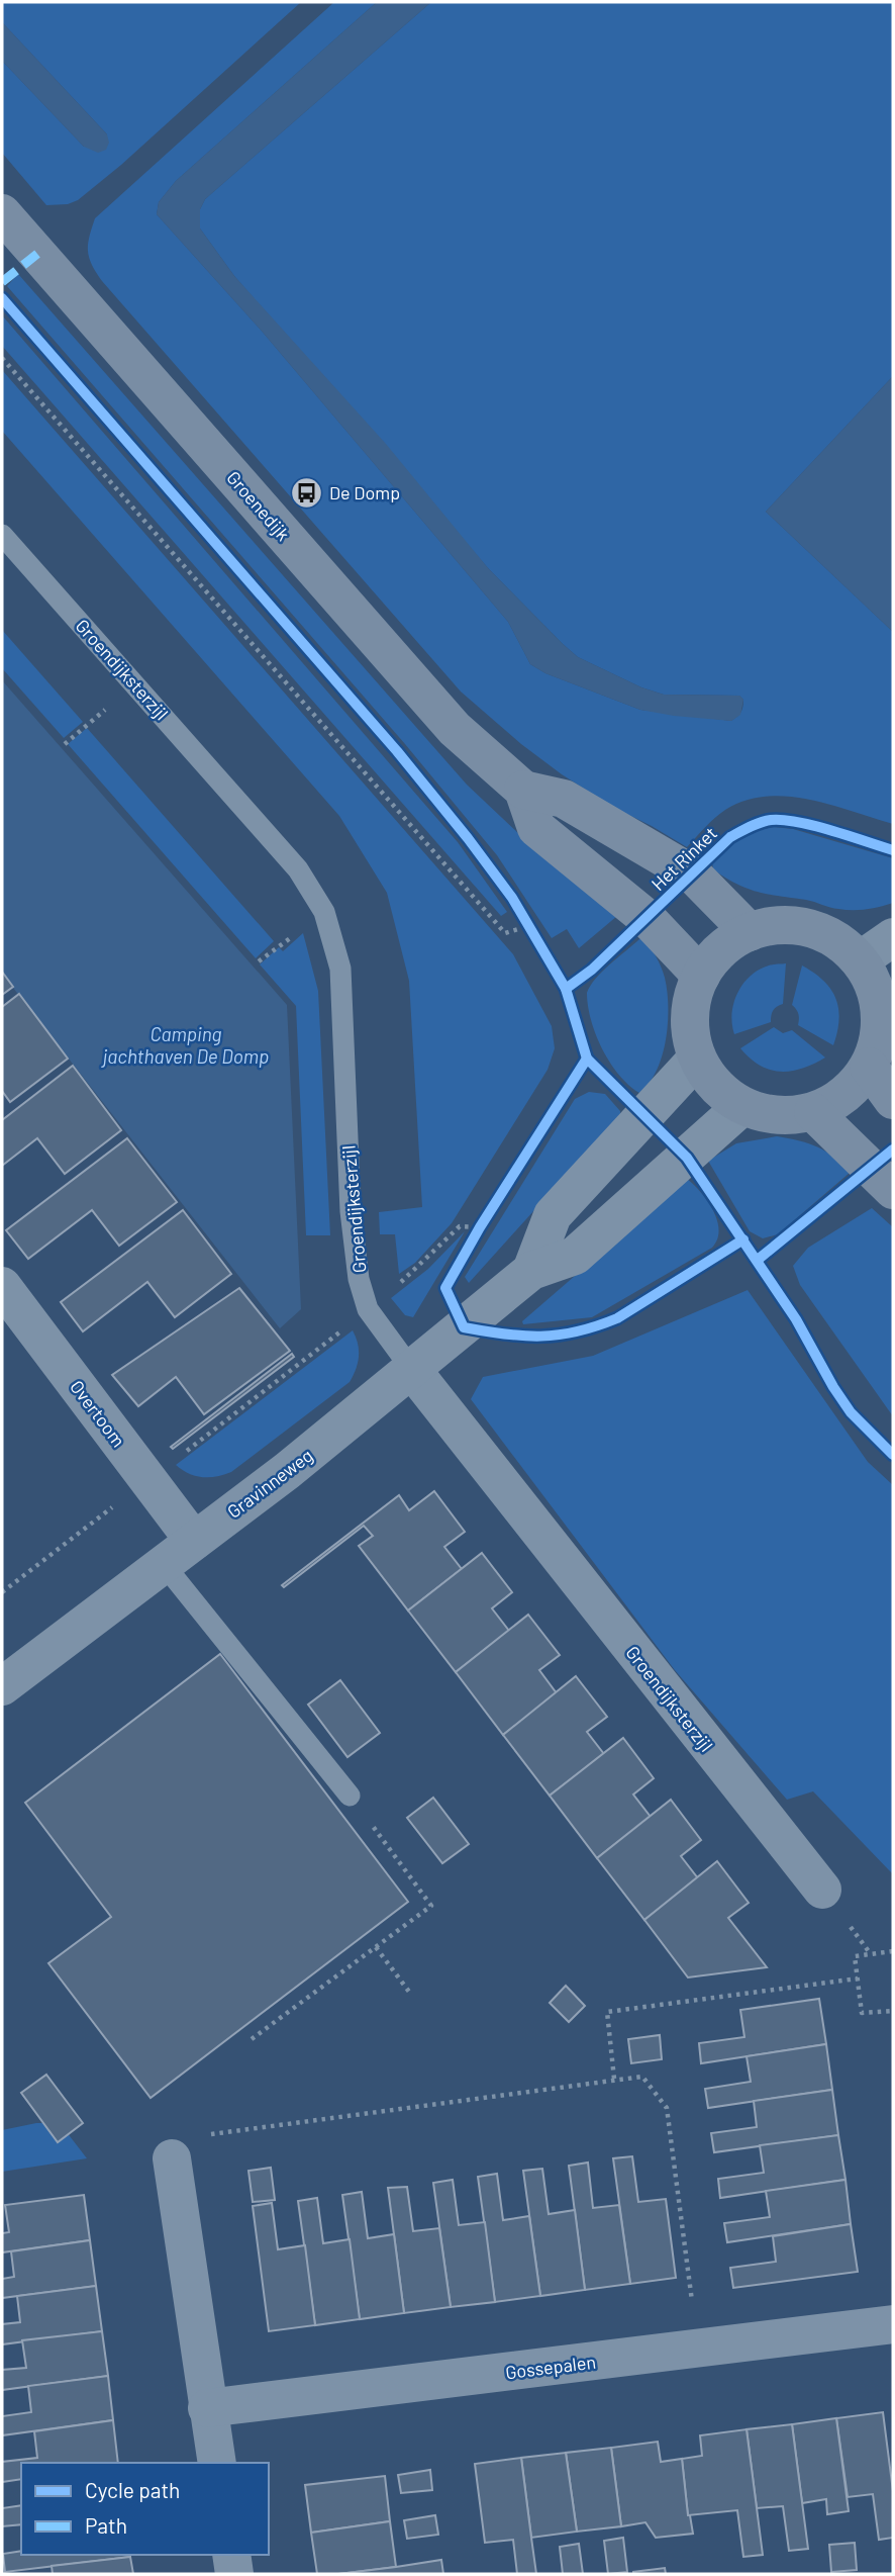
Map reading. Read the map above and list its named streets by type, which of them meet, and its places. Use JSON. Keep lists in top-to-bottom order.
{
  "streets": {
    "main road": ["Groenedijk"],
    "street": [
      "Groendijksterzijl",
      "Overtoom",
      "Gravinneweg",
      "Gossepalen"
    ],
    "cycle path": ["Het Rinket"]
  },
  "crossings": [
    ["Groenedijk", "Gravinneweg"],
    ["Groendijksterzijl", "Gravinneweg"],
    ["Overtoom", "Gravinneweg"]
  ],
  "water": ["Camping jachthaven De Domp"],
  "places": {
    "bus stop": ["De Domp"]
  },
  "legend": ["Cycle path", "Path"]
}
